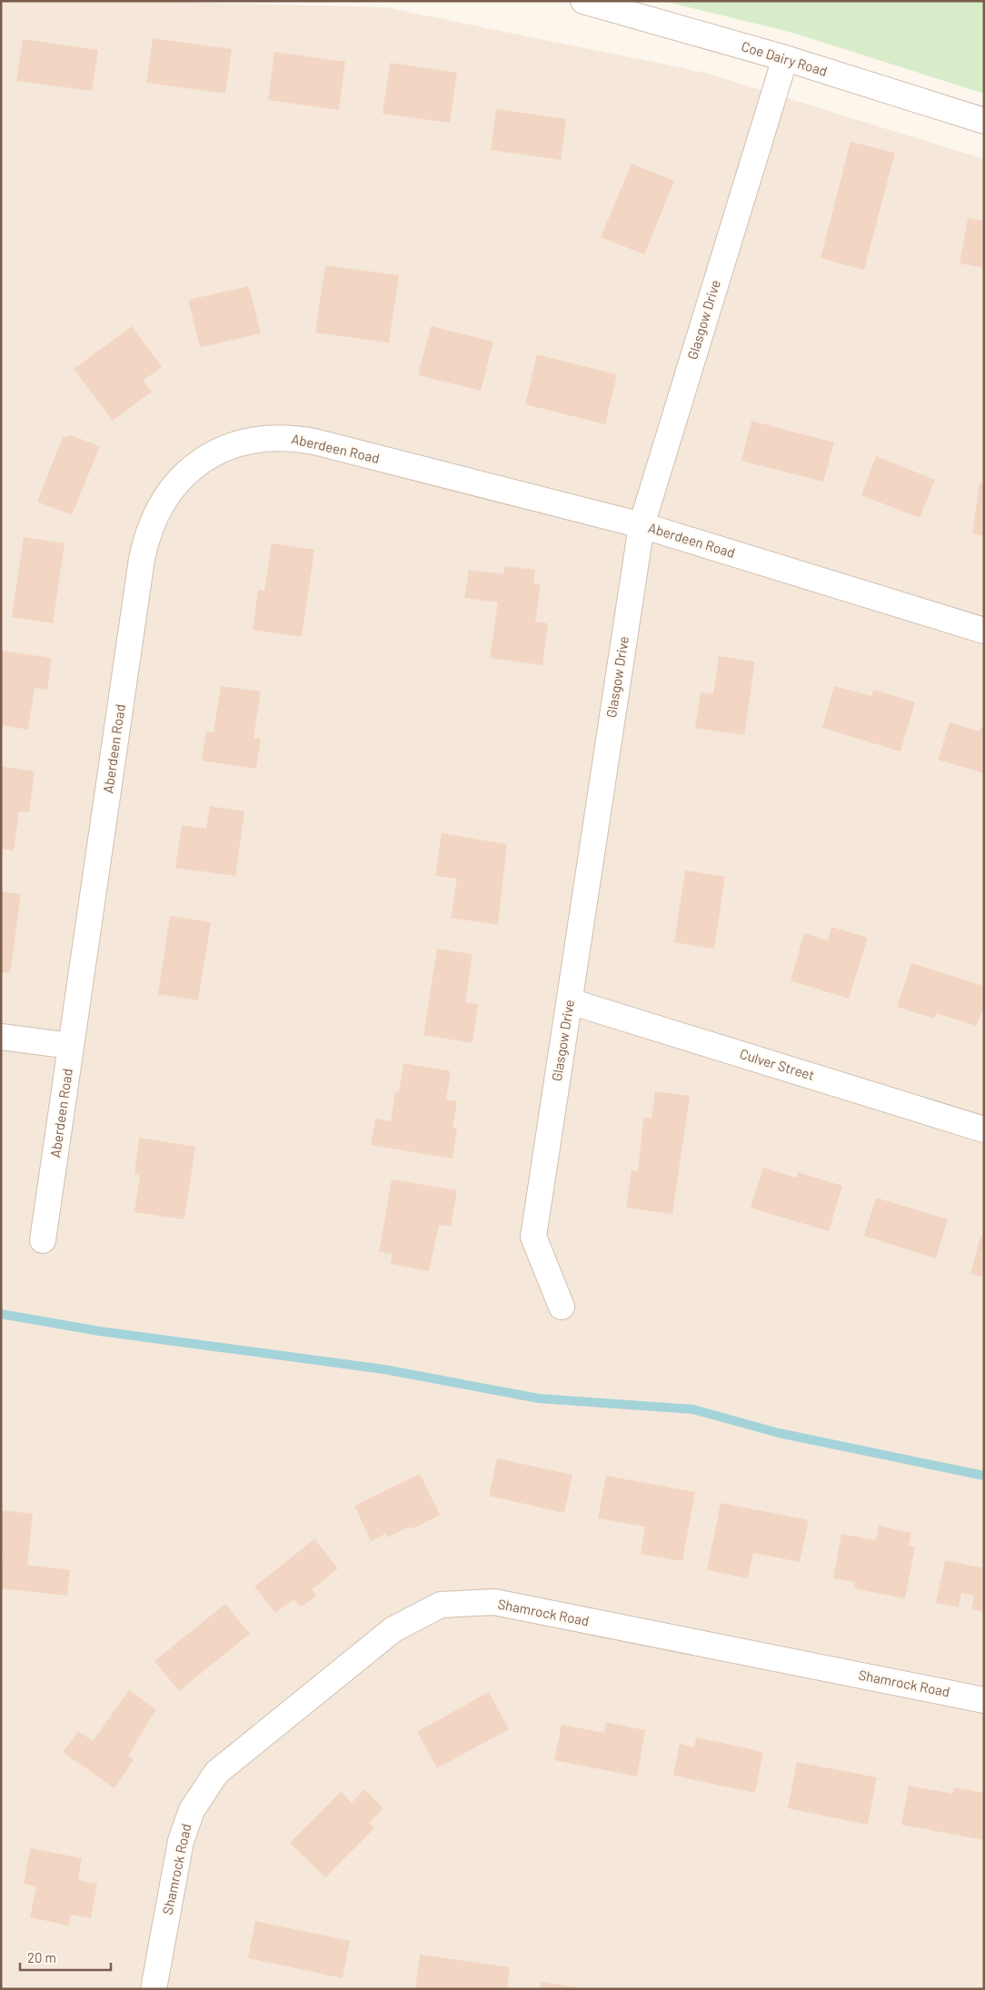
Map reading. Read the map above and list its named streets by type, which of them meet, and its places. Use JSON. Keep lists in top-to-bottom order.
{
  "streets": {
    "street": [
      "Coe Dairy Road",
      "Glasgow Drive",
      "Aberdeen Road",
      "Culver Street",
      "Shamrock Road"
    ]
  },
  "crossings": [
    ["Coe Dairy Road", "Glasgow Drive"],
    ["Glasgow Drive", "Aberdeen Road"],
    ["Glasgow Drive", "Culver Street"]
  ],
  "scale_bar": "20 m"
}
